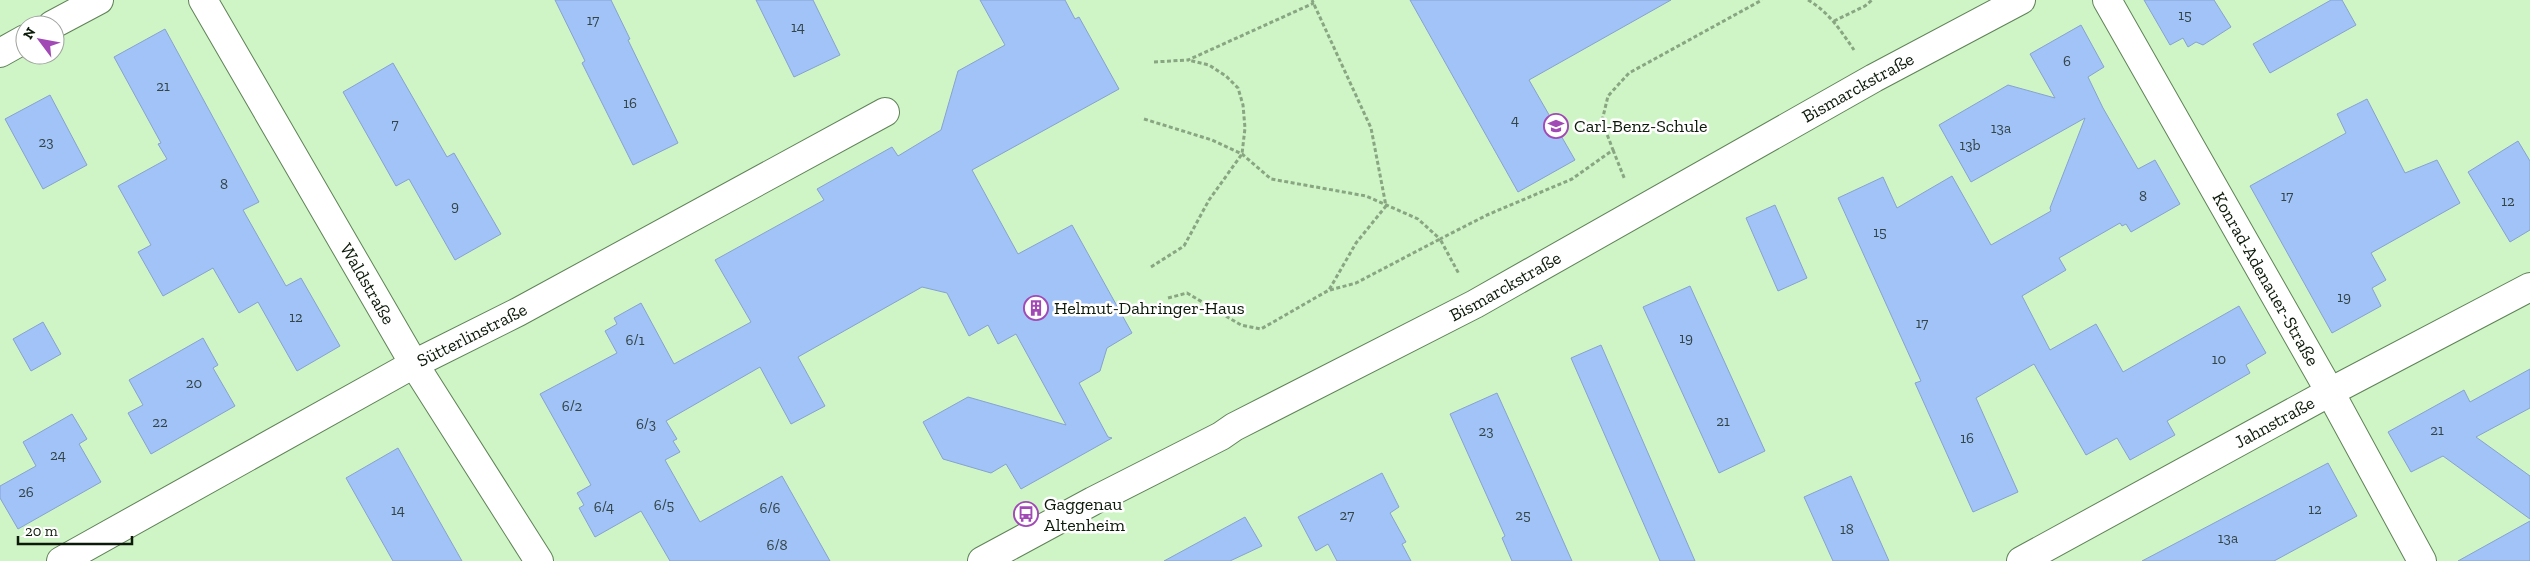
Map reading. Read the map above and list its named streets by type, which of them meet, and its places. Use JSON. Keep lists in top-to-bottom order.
{
  "streets": {
    "street": [
      "Bismarckstraße",
      "Konrad-Adenauer-Straße",
      "Waldstraße",
      "Sütterlinstraße",
      "Jahnstraße"
    ]
  },
  "crossings": [
    ["Konrad-Adenauer-Straße", "Jahnstraße"],
    ["Waldstraße", "Sütterlinstraße"]
  ],
  "places": {
    "school or university": ["Carl-Benz-Schule"],
    "building": ["Helmut-Dahringer-Haus"],
    "bus stop": ["Gaggenau Altenheim"]
  },
  "house_numbers": [
    "15",
    "17",
    "14",
    "6",
    "21",
    "16",
    "4",
    "7",
    "13a",
    "23",
    "13b",
    "8",
    "8",
    "17",
    "12",
    "9",
    "15",
    "19",
    "12",
    "17",
    "19",
    "6/1",
    "10",
    "20",
    "6/2",
    "21",
    "22",
    "6/3",
    "21",
    "23",
    "16",
    "24",
    "26",
    "6/5",
    "6/4",
    "6/6",
    "12",
    "14",
    "27",
    "25",
    "18",
    "13a",
    "6/8"
  ],
  "scale_bar": "20 m",
  "north": "top left"
}
